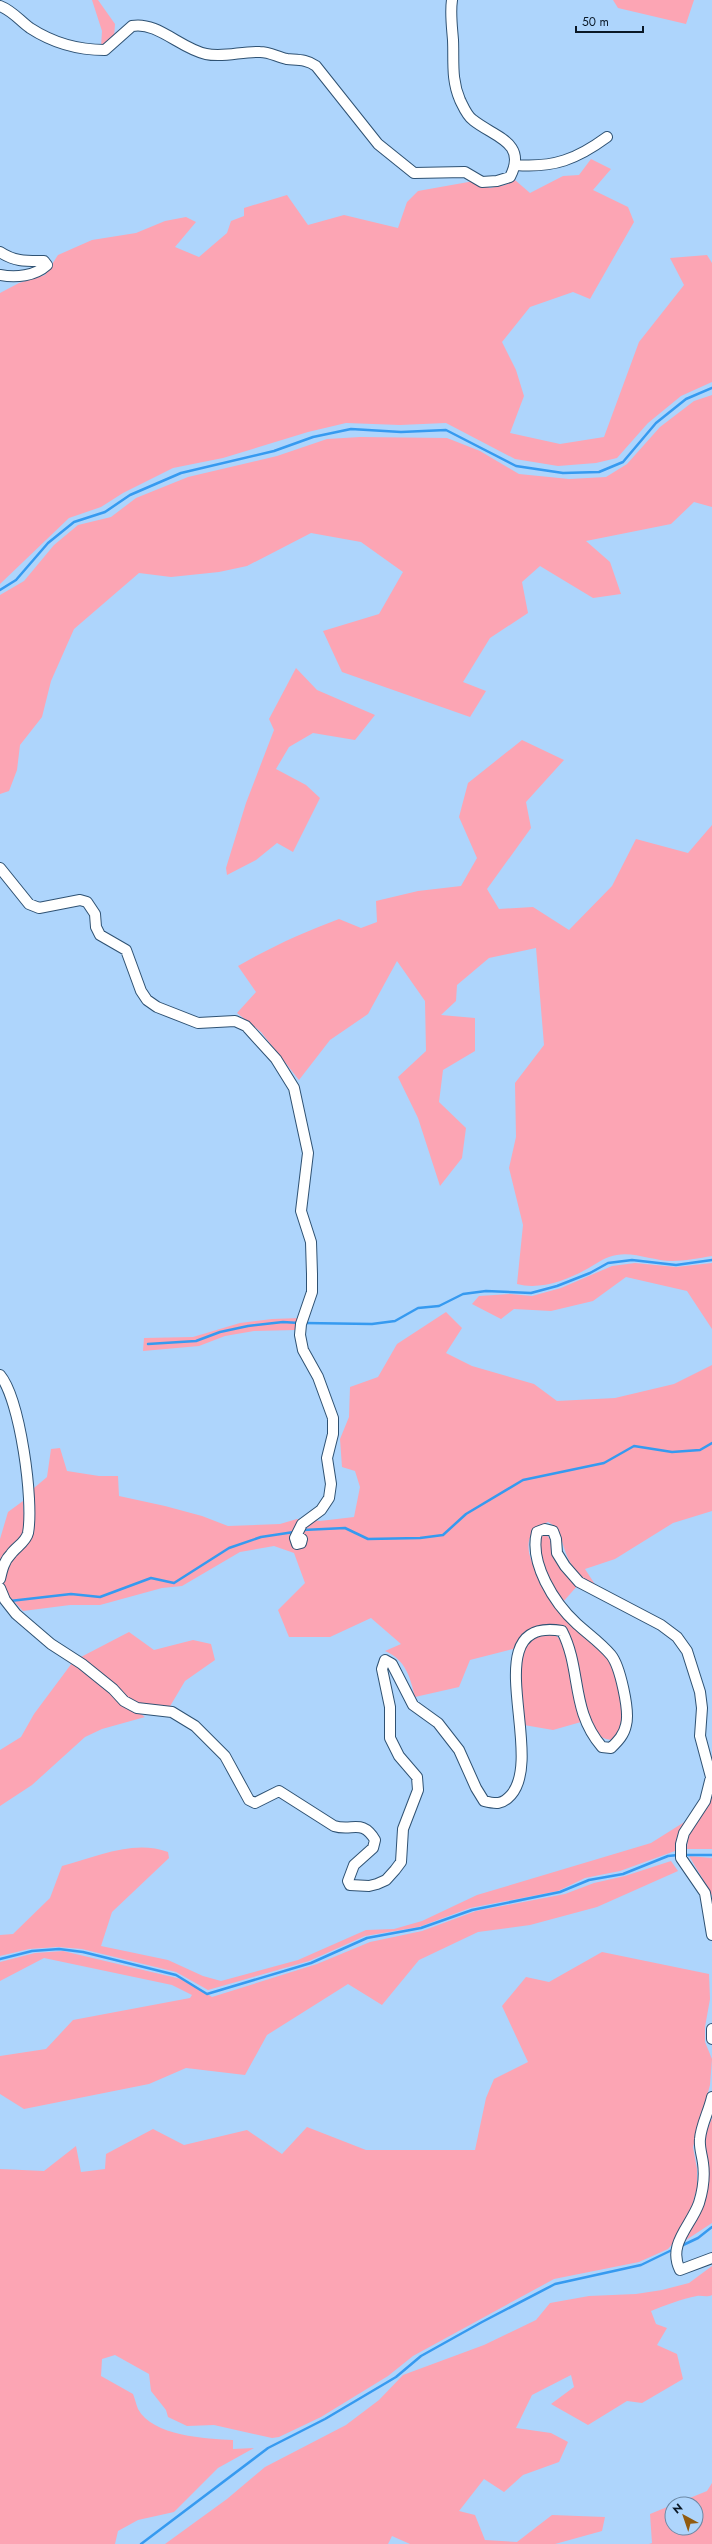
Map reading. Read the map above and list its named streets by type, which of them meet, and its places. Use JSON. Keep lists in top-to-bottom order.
{
  "scale_bar": "50 m",
  "north": "top left"
}
